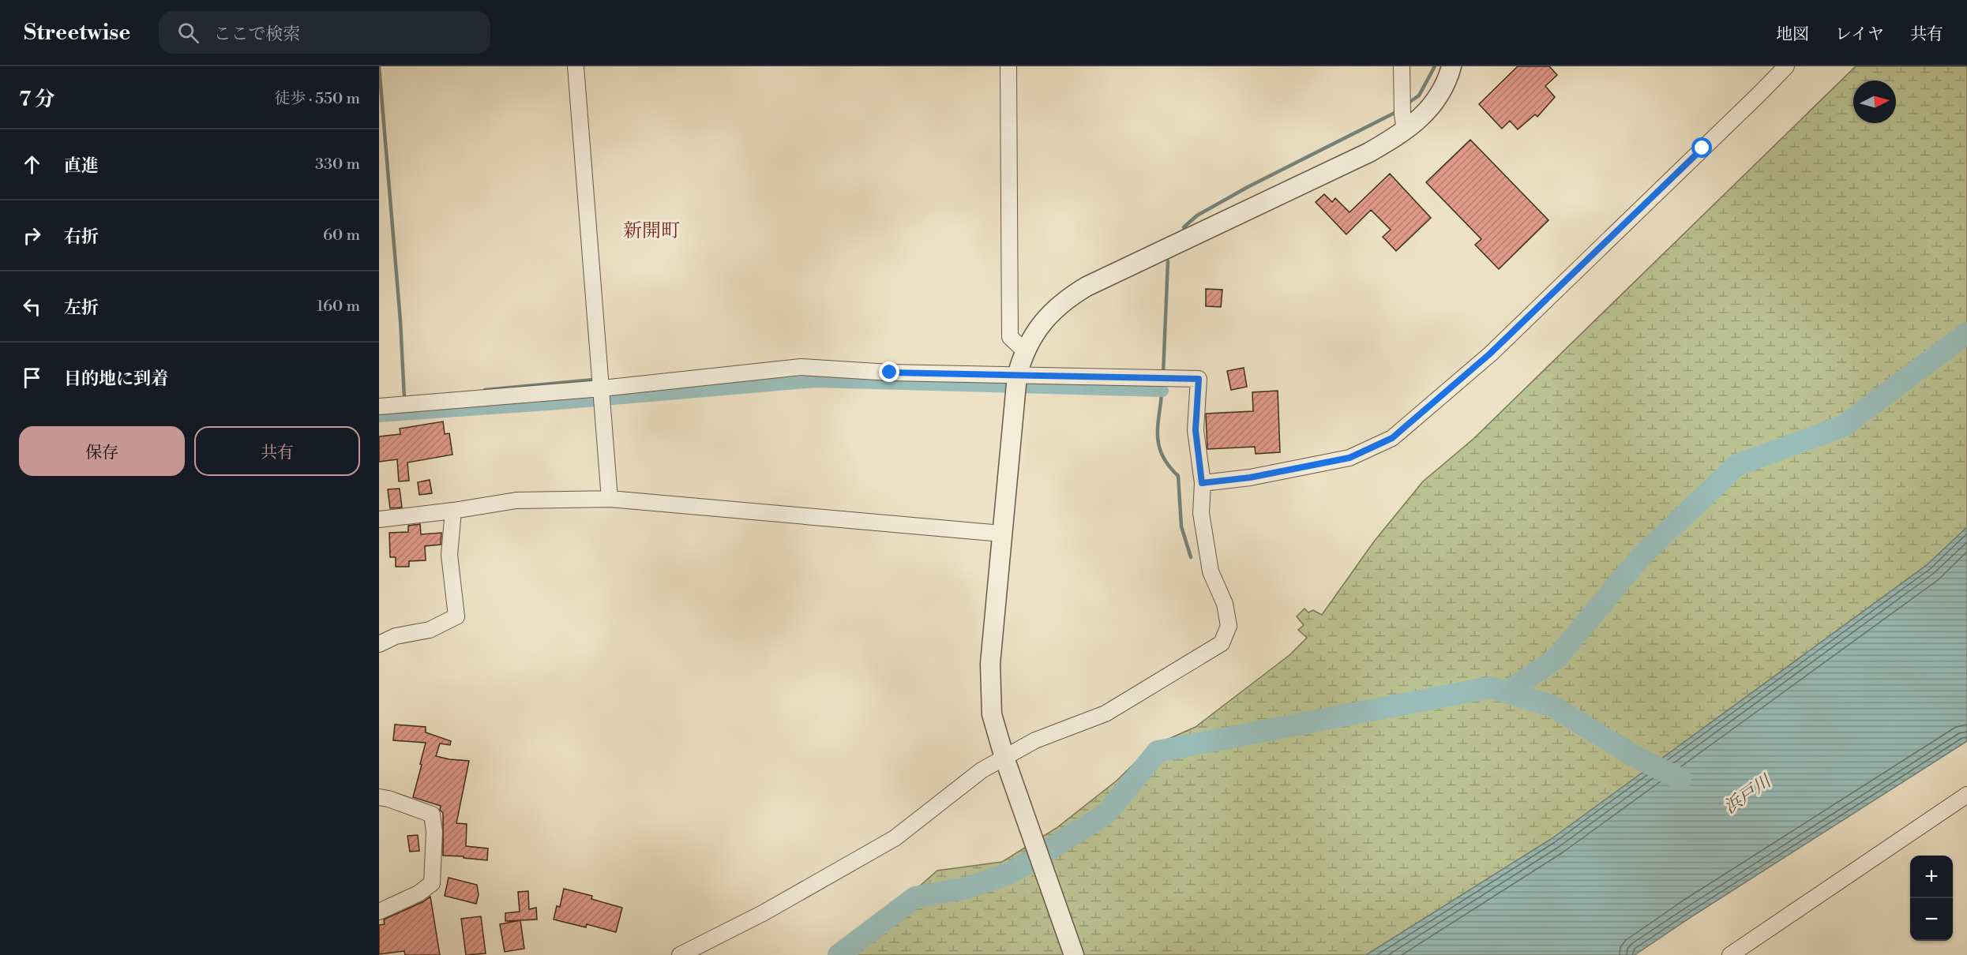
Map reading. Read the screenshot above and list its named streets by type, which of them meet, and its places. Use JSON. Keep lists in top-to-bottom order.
{
  "districts": ["新開町"],
  "water": ["浜戸川"],
  "north": "right",
  "page": {
    "header": "Streetwise",
    "search": "ここで検索",
    "nav": ["地図", "レイヤ", "共有"],
    "heading": ["7 分", "徒歩 · 550 m"],
    "list": [
      ["直進", "330 m"],
      ["右折", "60 m"],
      ["左折", "160 m"],
      "目的地に到着"
    ],
    "buttons": ["保存", "共有"],
    "map_buttons": ["+", "−"]
  }
}
